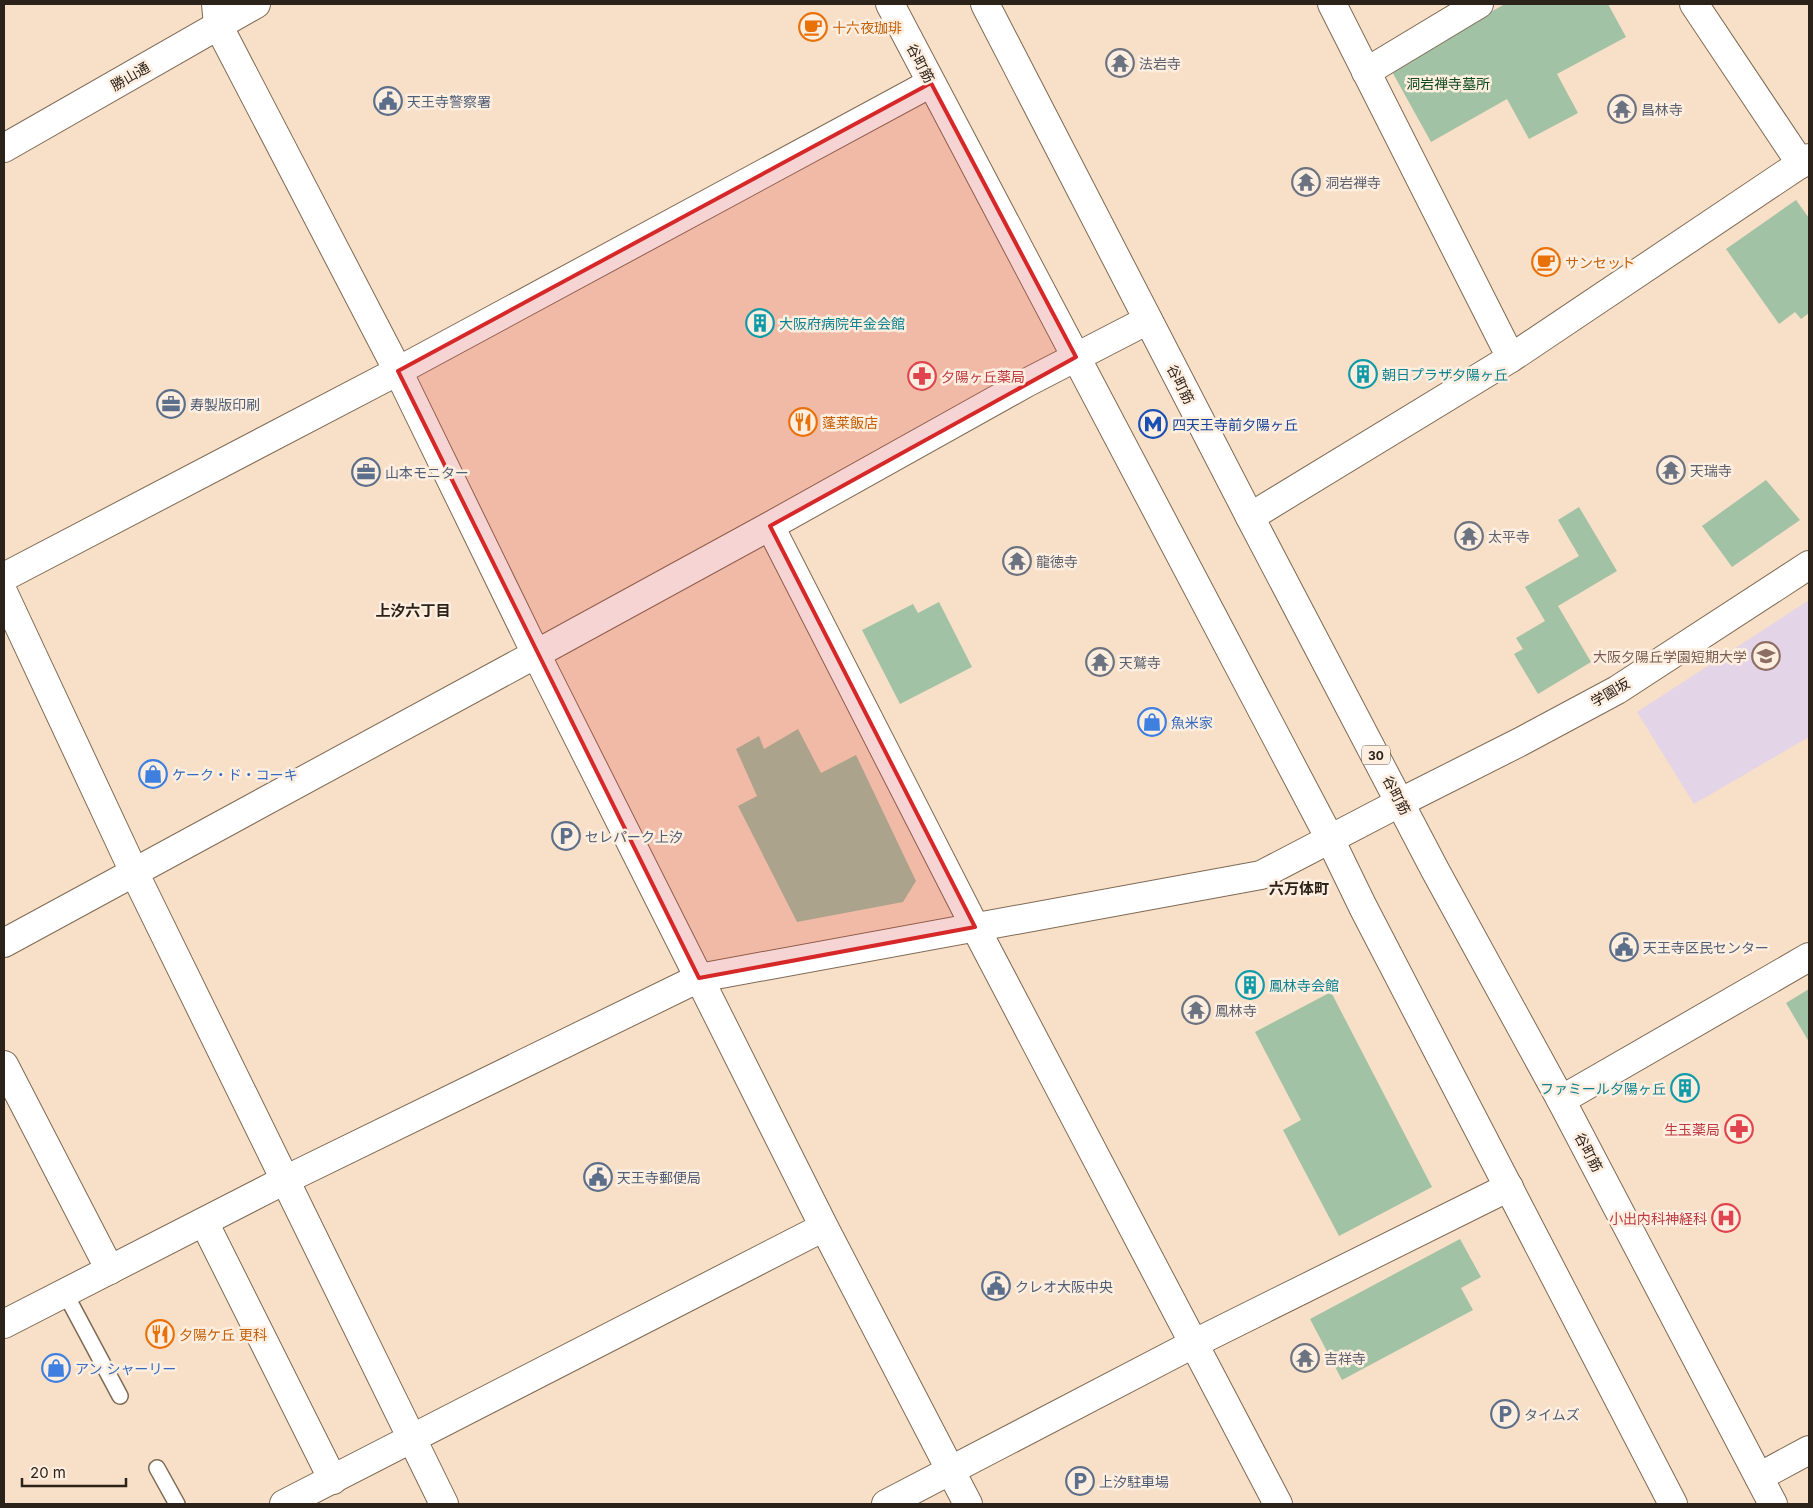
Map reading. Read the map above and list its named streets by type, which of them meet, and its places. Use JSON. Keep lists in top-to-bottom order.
{
  "streets": {
    "street": [
      "谷町筋",
      "勝山通",
      "学園坂",
      "30"
    ]
  },
  "crossings": [
    ["谷町筋", "学園坂"]
  ],
  "districts": ["上汐六丁目", "六万体町"],
  "parks": ["洞岩禅寺墓所"],
  "places": {
    "cafe": ["十六夜珈琲", "サンセット"],
    "temple": [
      "法岩寺",
      "昌林寺",
      "洞岩禅寺",
      "天瑞寺",
      "太平寺",
      "龍徳寺",
      "天鷲寺",
      "鳳林寺",
      "吉祥寺"
    ],
    "public building": [
      "天王寺警察署",
      "天王寺区民センター",
      "天王寺郵便局",
      "クレオ大阪中央"
    ],
    "building": [
      "大阪府病院年金会館",
      "朝日プラザ夕陽ヶ丘",
      "鳳林寺会館",
      "ファミール夕陽ヶ丘"
    ],
    "pharmacy": ["夕陽ヶ丘薬局", "生玉薬局"],
    "office": ["寿製版印刷", "山本モニター"],
    "restaurant": ["蓬莱飯店", "夕陽ケ丘 更科"],
    "metro station": ["四天王寺前夕陽ヶ丘"],
    "school or university": ["大阪夕陽丘学園短期大学"],
    "shop": ["魚米家", "ケーク・ド・コーキ", "アン シャーリー"],
    "parking": ["セレパーク上汐", "タイムズ", "上汐駐車場"],
    "hospital": ["小出内科神経科"]
  },
  "scale_bar": "20 m"
}
